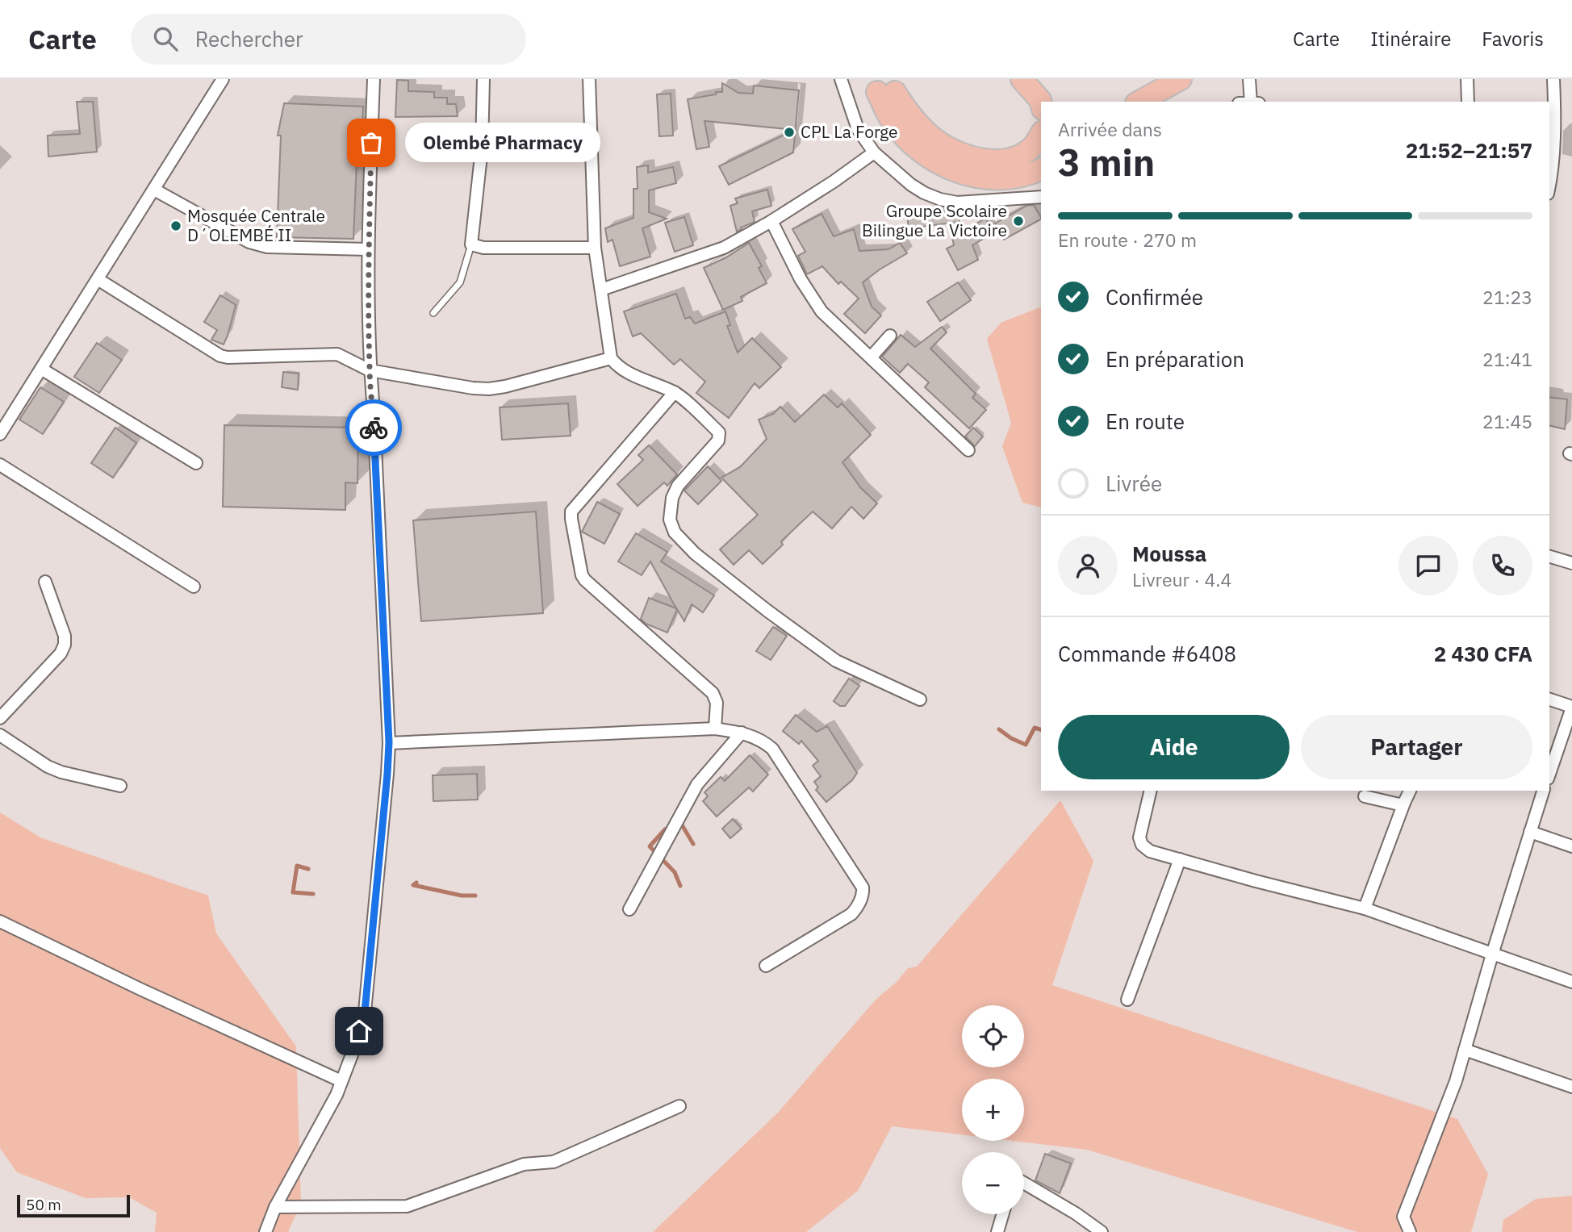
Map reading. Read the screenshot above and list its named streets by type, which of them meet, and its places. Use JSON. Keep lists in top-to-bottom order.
{
  "places": [
    "CPL La Forge",
    "Olembé Pharmacy",
    "Groupe Scolaire Bilingue La Victoire",
    "Mosquée Centrale D´OLEMBÉ II"
  ],
  "scale_bar": "50 m",
  "page": {
    "header": "Carte",
    "search": "Rechercher",
    "nav": ["Carte", "Itinéraire", "Favoris"],
    "heading": ["3 min", "Arrivée dans", "21:52–21:57"],
    "panel": [
      "Moussa",
      "Livreur · 4.4",
      "Commande #6408",
      "2 430 CFA"
    ],
    "bubble": "Olembé Pharmacy",
    "bar": "En route · 270 m",
    "list": [
      ["Confirmée", "21:23"],
      ["En préparation", "21:41"],
      ["En route", "21:45"],
      "Livrée"
    ],
    "buttons": ["Aide", "Partager"],
    "map_buttons": ["+", "−"],
    "scale": "50 m"
  }
}
